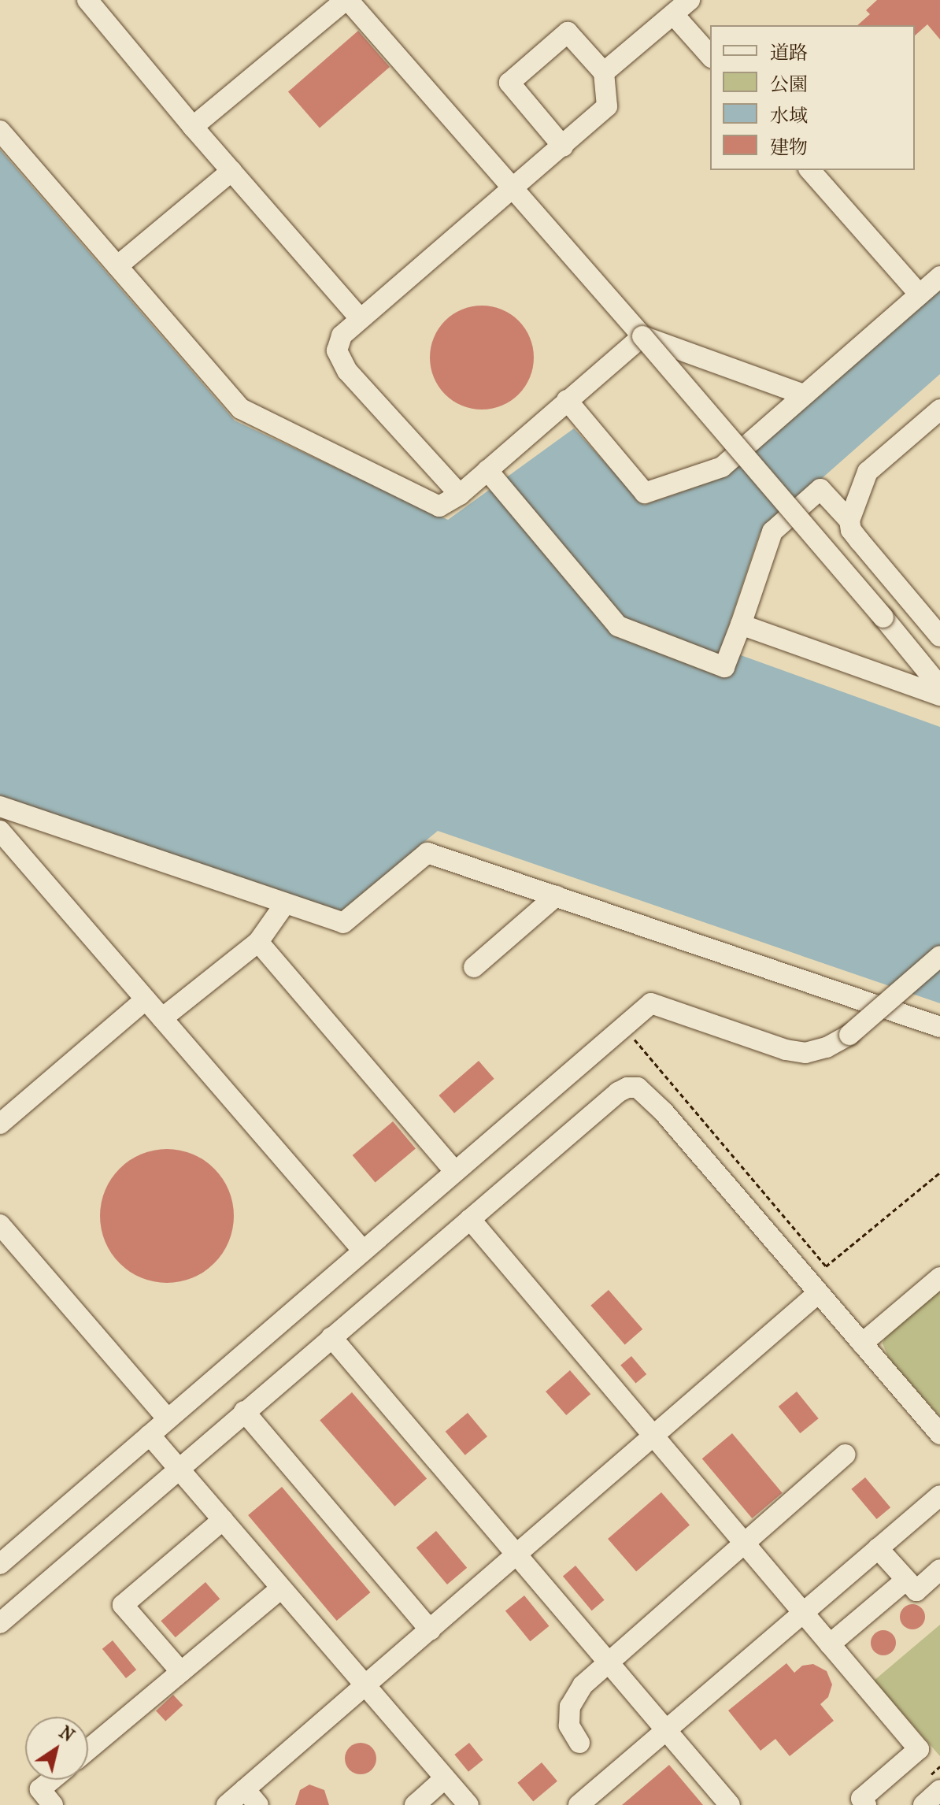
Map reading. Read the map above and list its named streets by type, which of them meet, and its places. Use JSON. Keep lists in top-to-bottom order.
{
  "legend": [
    "道路",
    "公園",
    "水域",
    "建物"
  ],
  "north": "top right"
}
